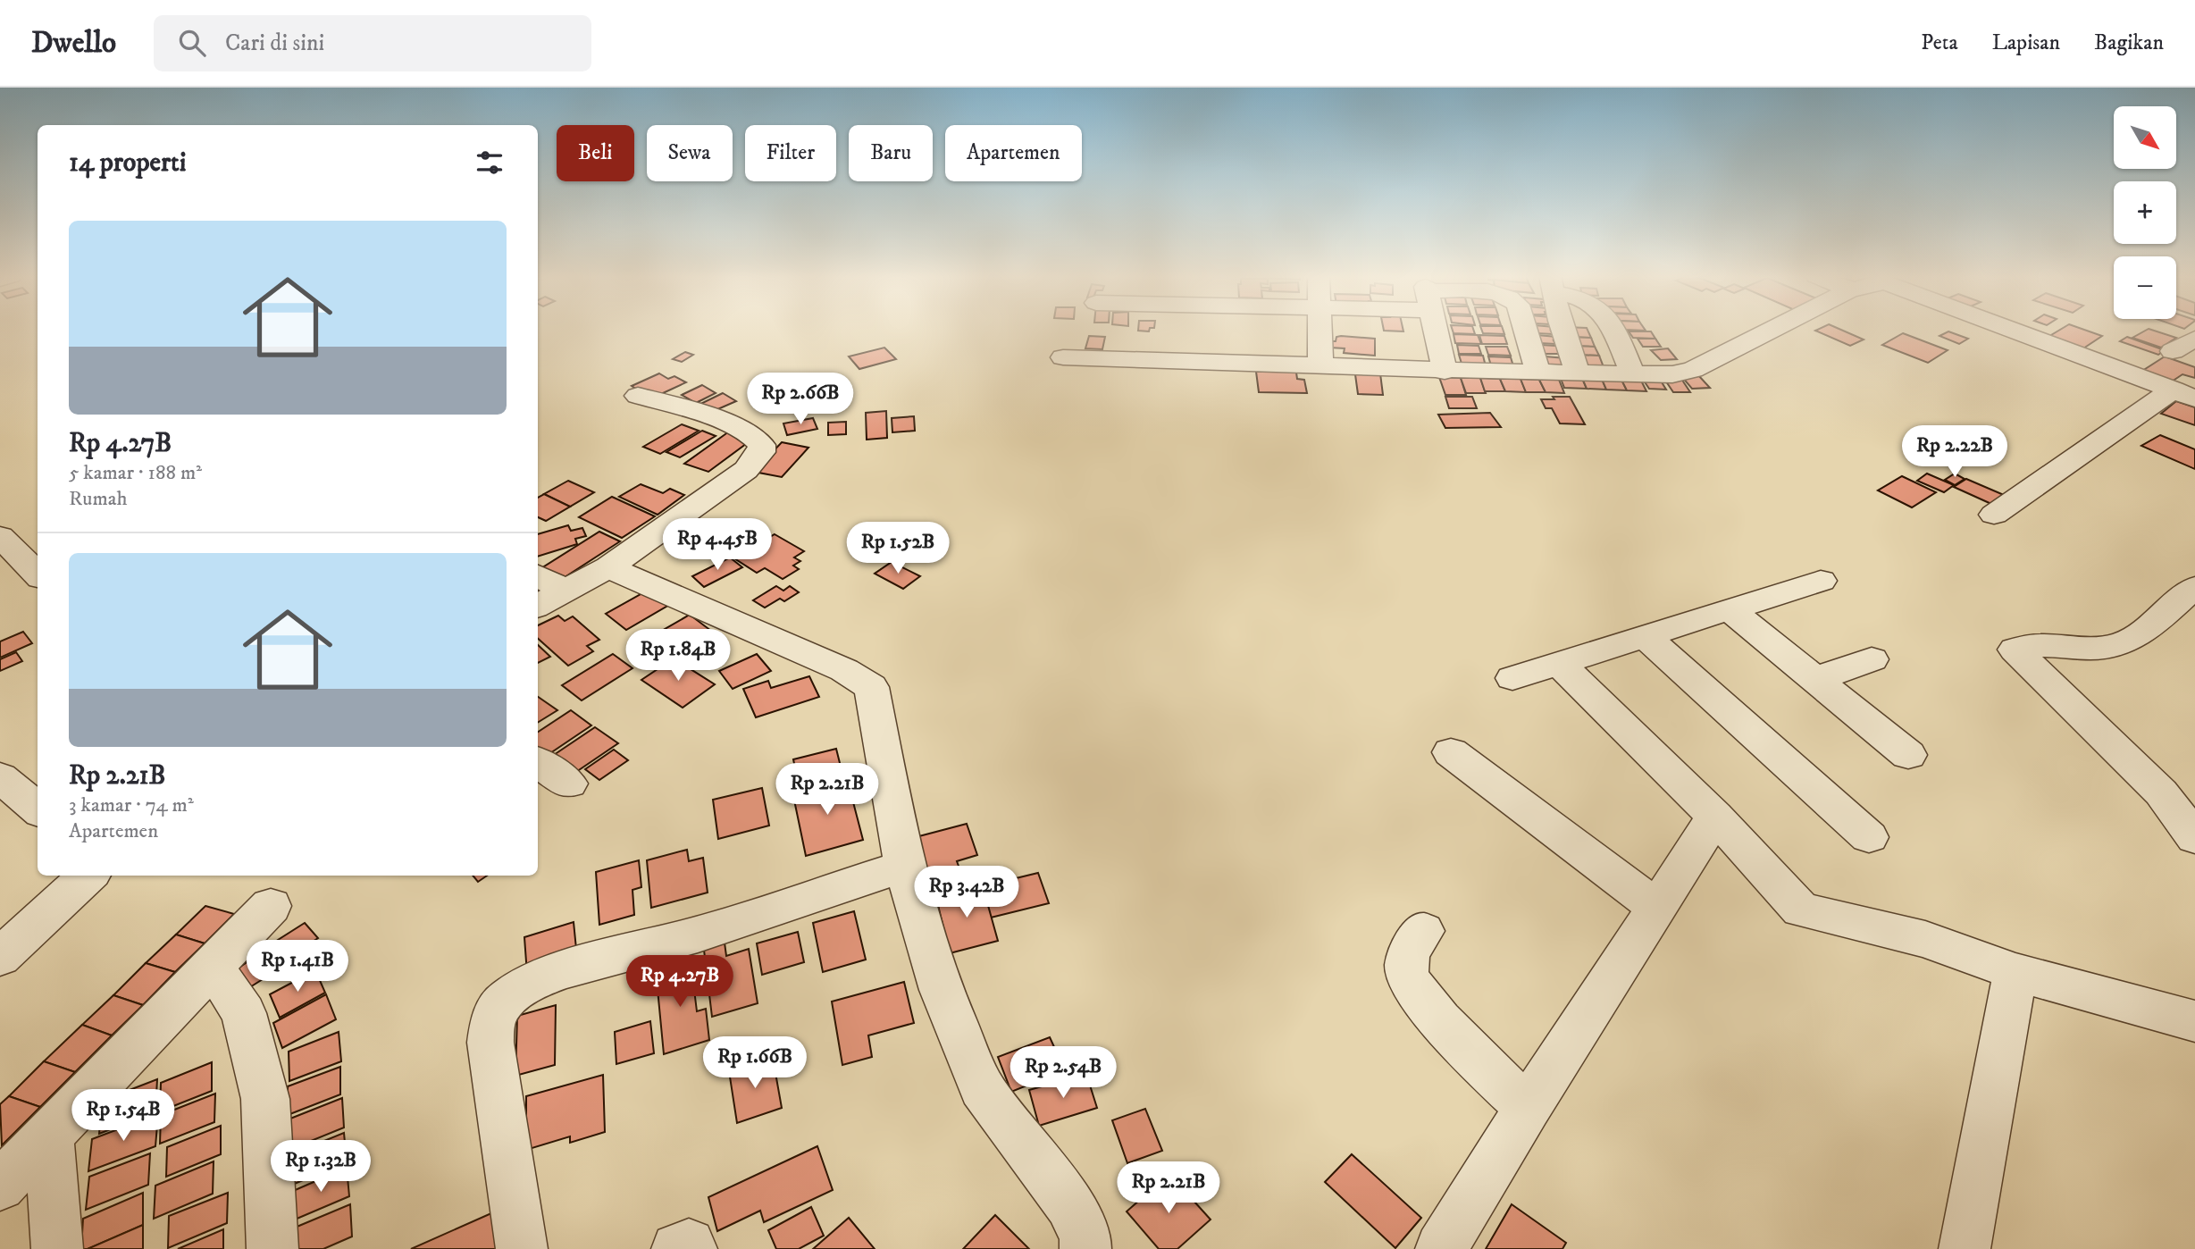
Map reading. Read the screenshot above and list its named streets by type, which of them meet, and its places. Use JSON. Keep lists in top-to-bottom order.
{
  "north": "bottom right",
  "page": {
    "header": "Dwello",
    "search": "Cari di sini",
    "nav": ["Peta", "Lapisan", "Bagikan"],
    "map_buttons": ["+", "−"],
    "chip": [
      "Beli",
      "Sewa",
      "Filter",
      "Baru",
      "Apartemen"
    ],
    "heading": "14 properti",
    "list": [
      {
        "name": "Rp 4.27B",
        "note": "5 kamar · 188 m² · Rumah"
      },
      {
        "name": "Rp 2.21B",
        "note": "3 kamar · 74 m² · Apartemen"
      }
    ],
    "price": [
      "Rp 2.66B",
      "Rp 2.22B",
      "Rp 4.45B",
      "Rp 1.52B",
      "Rp 1.84B",
      "Rp 2.21B",
      "Rp 3.42B",
      "Rp 1.41B",
      "Rp 4.27B",
      "Rp 1.66B",
      "Rp 2.54B",
      "Rp 1.54B",
      "Rp 1.32B",
      "Rp 2.21B"
    ]
  }
}
